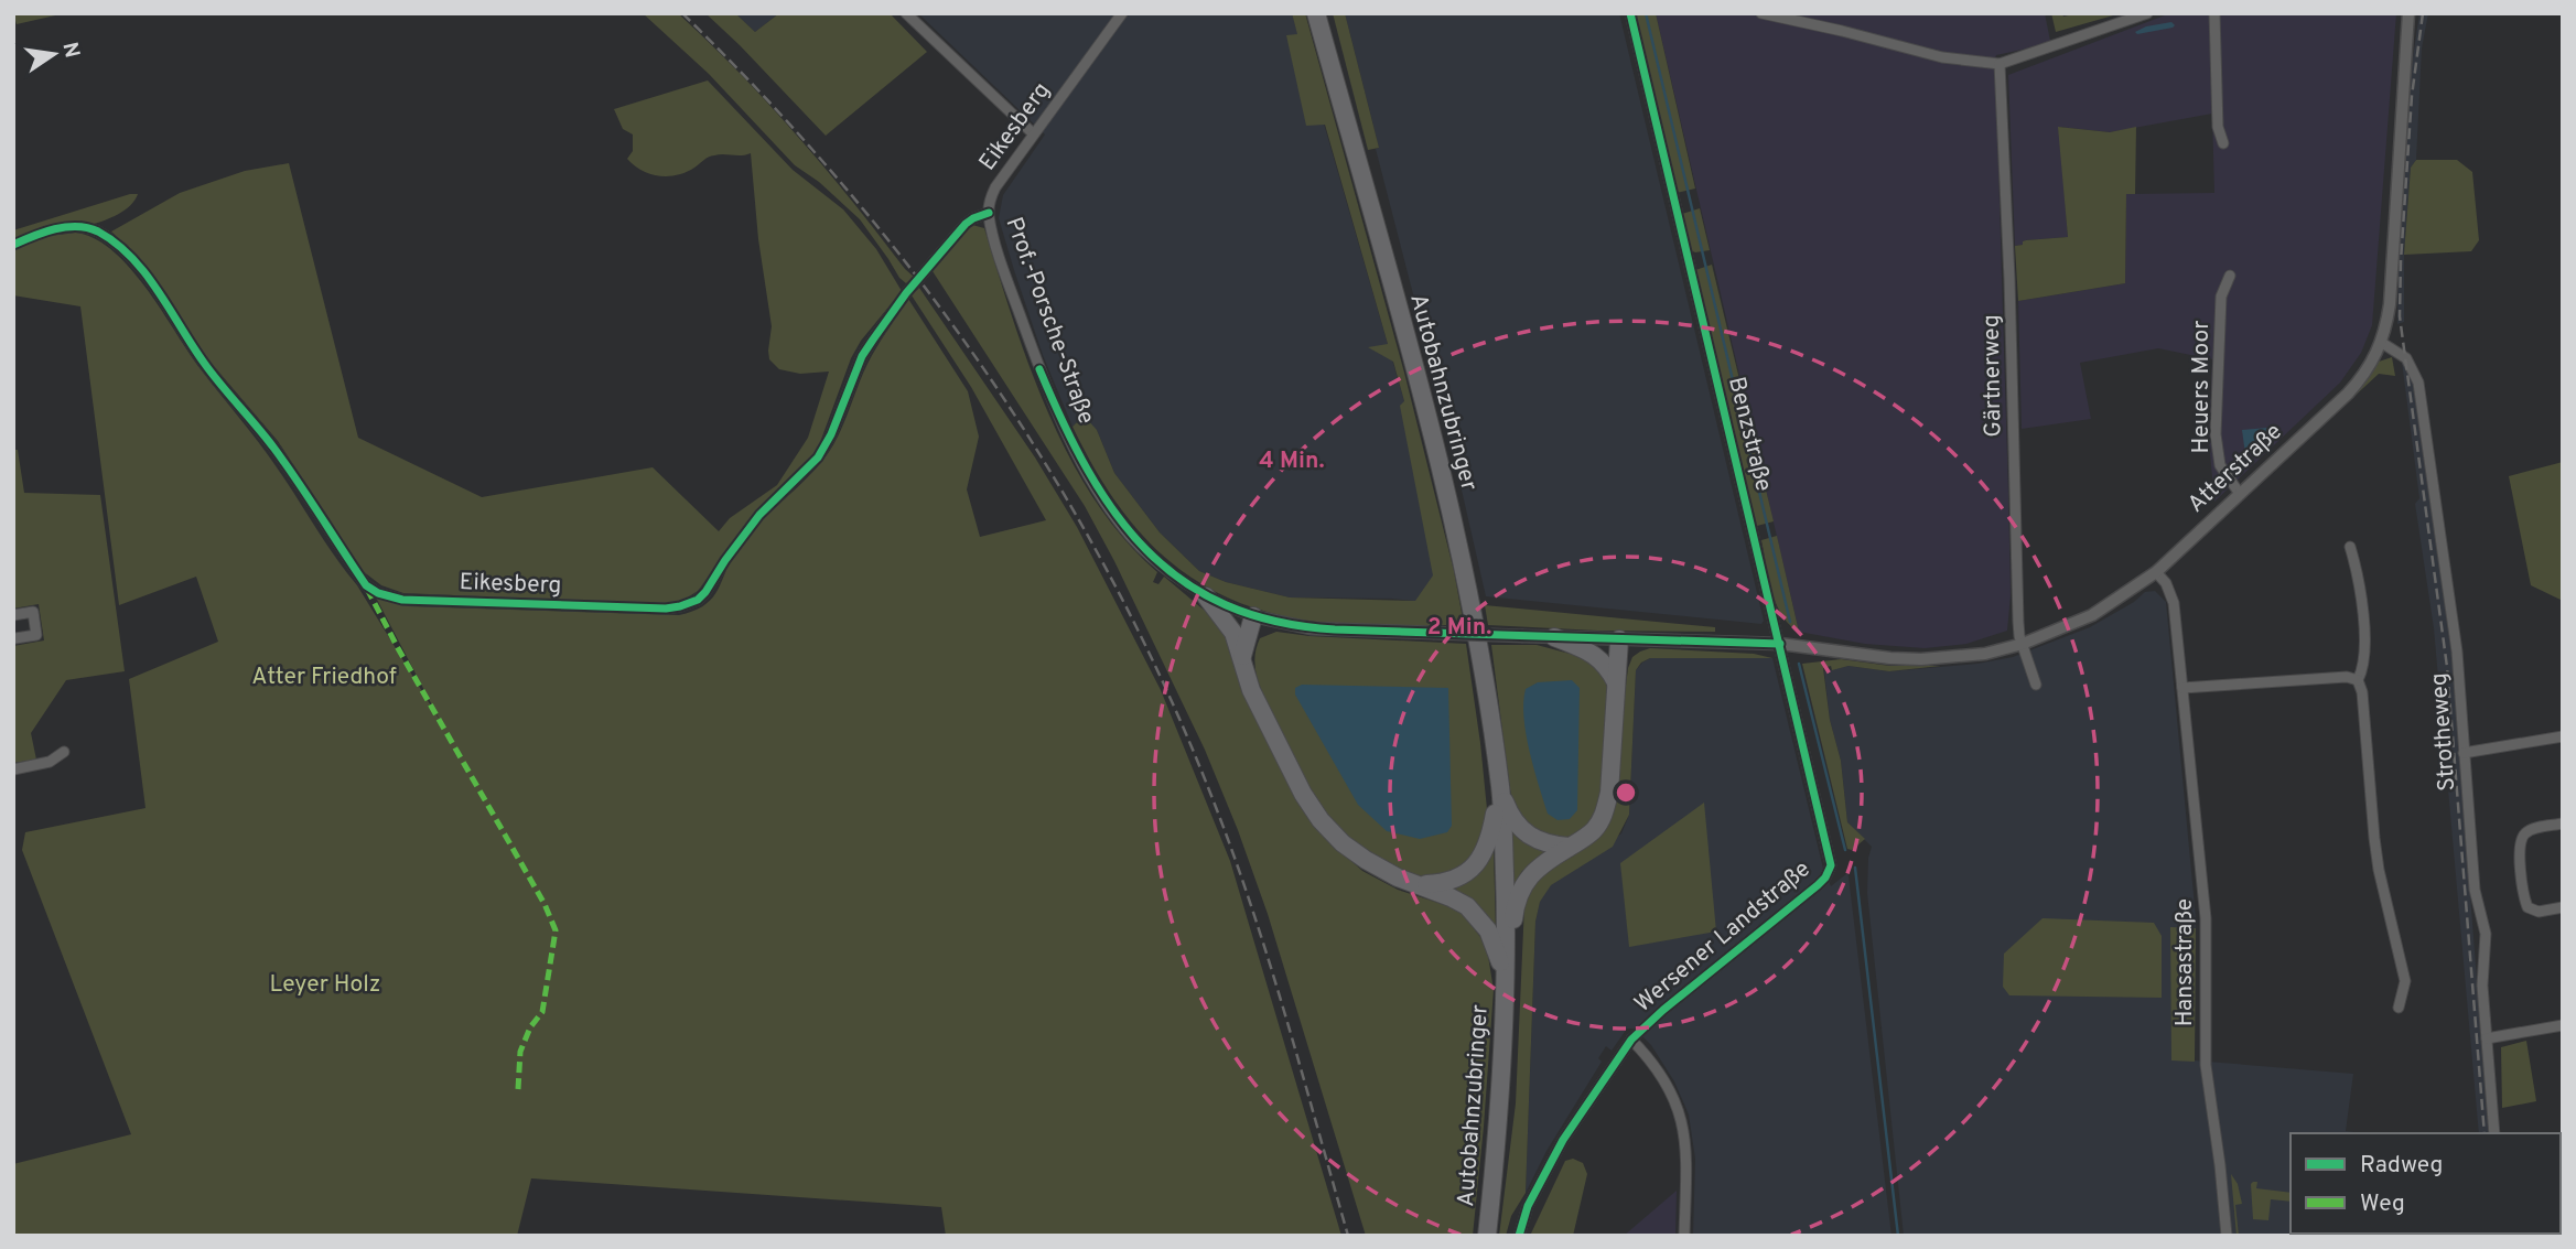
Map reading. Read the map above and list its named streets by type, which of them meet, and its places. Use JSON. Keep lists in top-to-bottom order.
{
  "streets": {
    "highway": ["Autobahnzubringer"],
    "street": [
      "Eikesberg",
      "Prof.-Porsche-Straße",
      "Gärtnerweg",
      "Heuers Moor",
      "Benzstraße",
      "Atterstraße",
      "Strotheweg",
      "Wersener Landstraße",
      "Hansastraße"
    ]
  },
  "crossings": [
    ["Eikesberg", "Prof.-Porsche-Straße"],
    ["Prof.-Porsche-Straße", "Benzstraße"],
    ["Prof.-Porsche-Straße", "Atterstraße"],
    ["Gärtnerweg", "Atterstraße"],
    ["Heuers Moor", "Atterstraße"],
    ["Benzstraße", "Atterstraße"],
    ["Benzstraße", "Wersener Landstraße"],
    ["Atterstraße", "Strotheweg"],
    ["Atterstraße", "Hansastraße"]
  ],
  "parks": ["Atter Friedhof", "Leyer Holz"],
  "legend": ["Radweg", "Weg"],
  "north": "right",
  "rings": ["4 Min.", "2 Min."]
}
